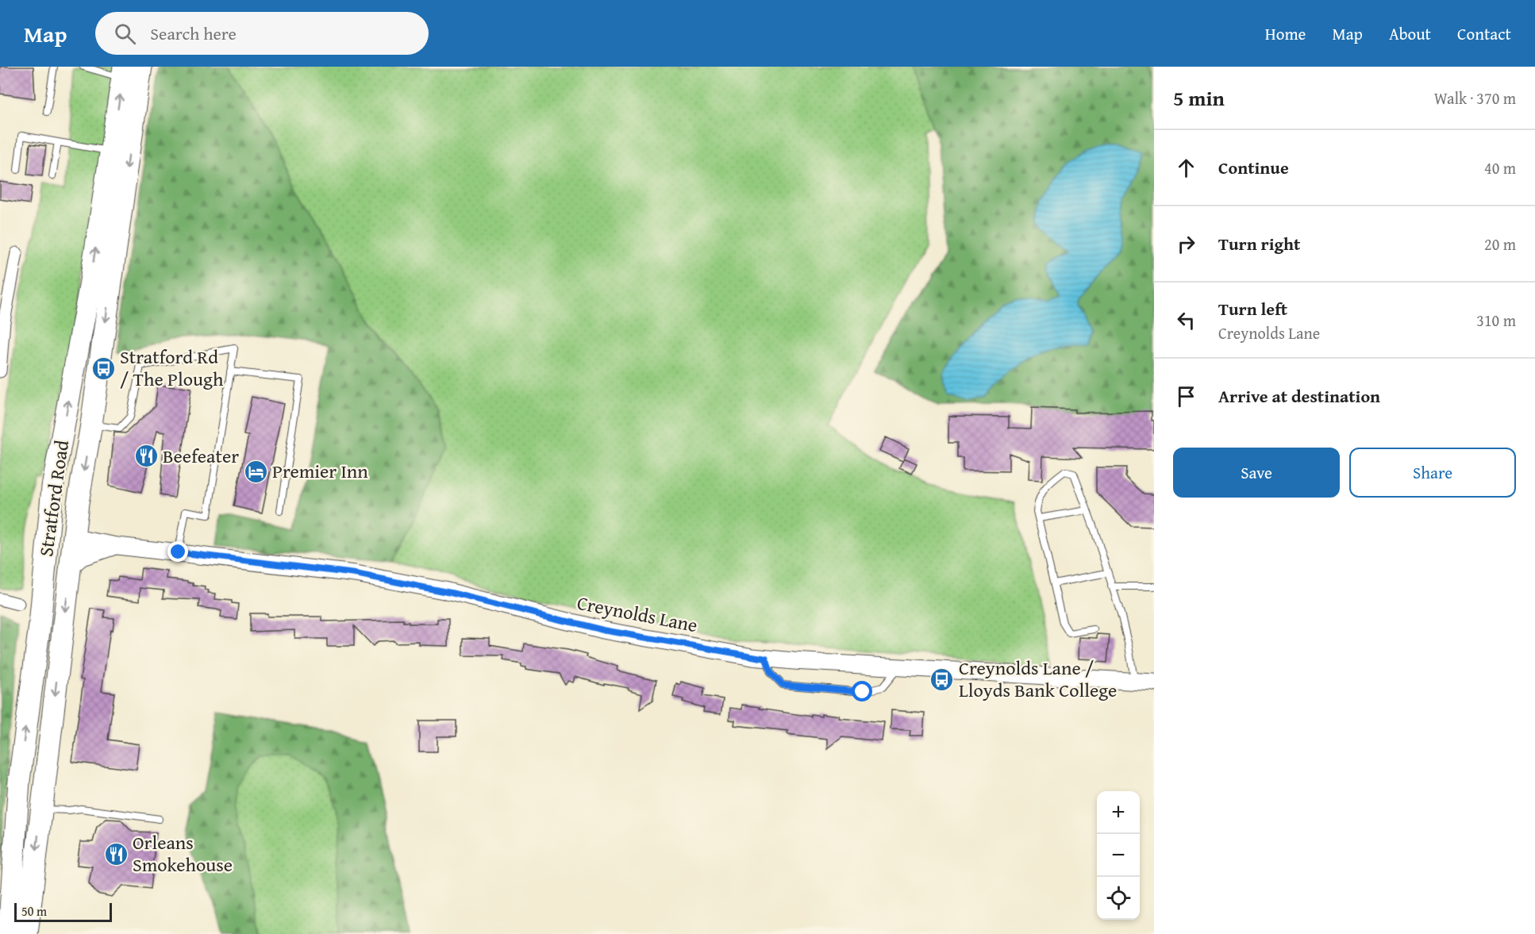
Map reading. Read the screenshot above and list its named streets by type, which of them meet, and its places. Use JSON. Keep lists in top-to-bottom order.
{
  "streets": {
    "highway": ["Stratford Road"],
    "street": ["Creynolds Lane"]
  },
  "crossings": [
    ["Stratford Road", "Creynolds Lane"]
  ],
  "places": {
    "bus stop": ["Stratford Rd / The Plough", "Creynolds Lane / Lloyds Bank College"],
    "restaurant": ["Beefeater", "Orleans Smokehouse"],
    "hotel": ["Premier Inn"]
  },
  "scale_bar": "50 m",
  "page": {
    "header": "Map",
    "search": "Search here",
    "nav": [
      "Home",
      "Map",
      "About",
      "Contact"
    ],
    "heading": ["5 min", "Walk · 370 m"],
    "list": [
      ["Continue", "40 m"],
      ["Turn right", "20 m"],
      ["Turn left", "Creynolds Lane", "310 m"],
      "Arrive at destination"
    ],
    "buttons": ["Save", "Share"],
    "map_buttons": ["+", "−"],
    "scale": "50 m"
  }
}
